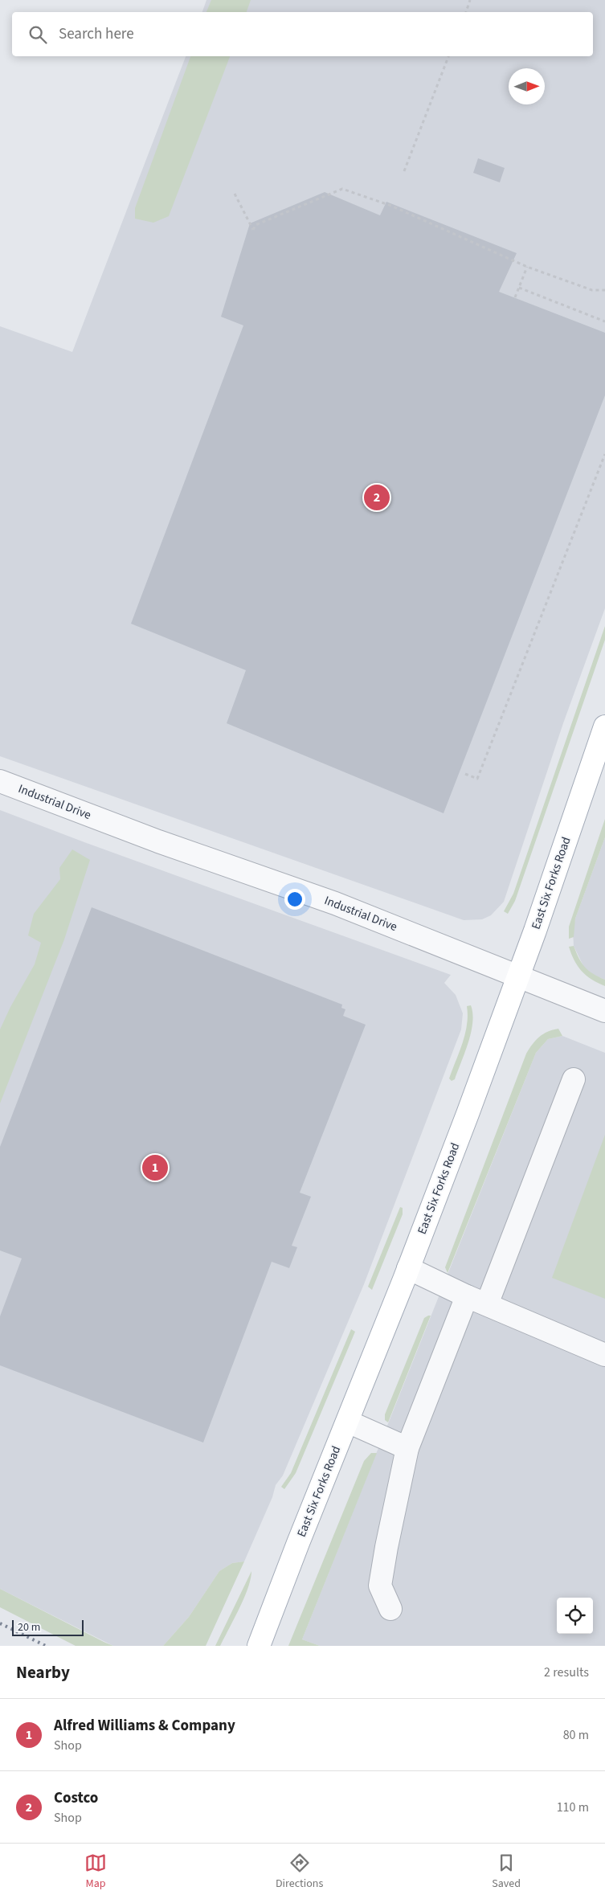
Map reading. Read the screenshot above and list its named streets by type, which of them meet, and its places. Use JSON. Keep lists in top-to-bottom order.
{
  "streets": {
    "main road": ["East Six Forks Road"],
    "street": ["Industrial Drive"]
  },
  "crossings": [
    ["Industrial Drive", "East Six Forks Road"]
  ],
  "scale_bar": "20 m",
  "north": "right",
  "page": {
    "search": "Search here",
    "pins": ["2", "1"],
    "scale": "20 m",
    "heading": ["Nearby", "2 results"],
    "list": [
      {
        "mark": "1",
        "name": "Alfred Williams & Company",
        "note": "Shop",
        "value": "80 m"
      },
      {
        "mark": "2",
        "name": "Costco",
        "note": "Shop",
        "value": "110 m"
      }
    ],
    "nav": ["Map", "Directions", "Saved"]
  }
}
